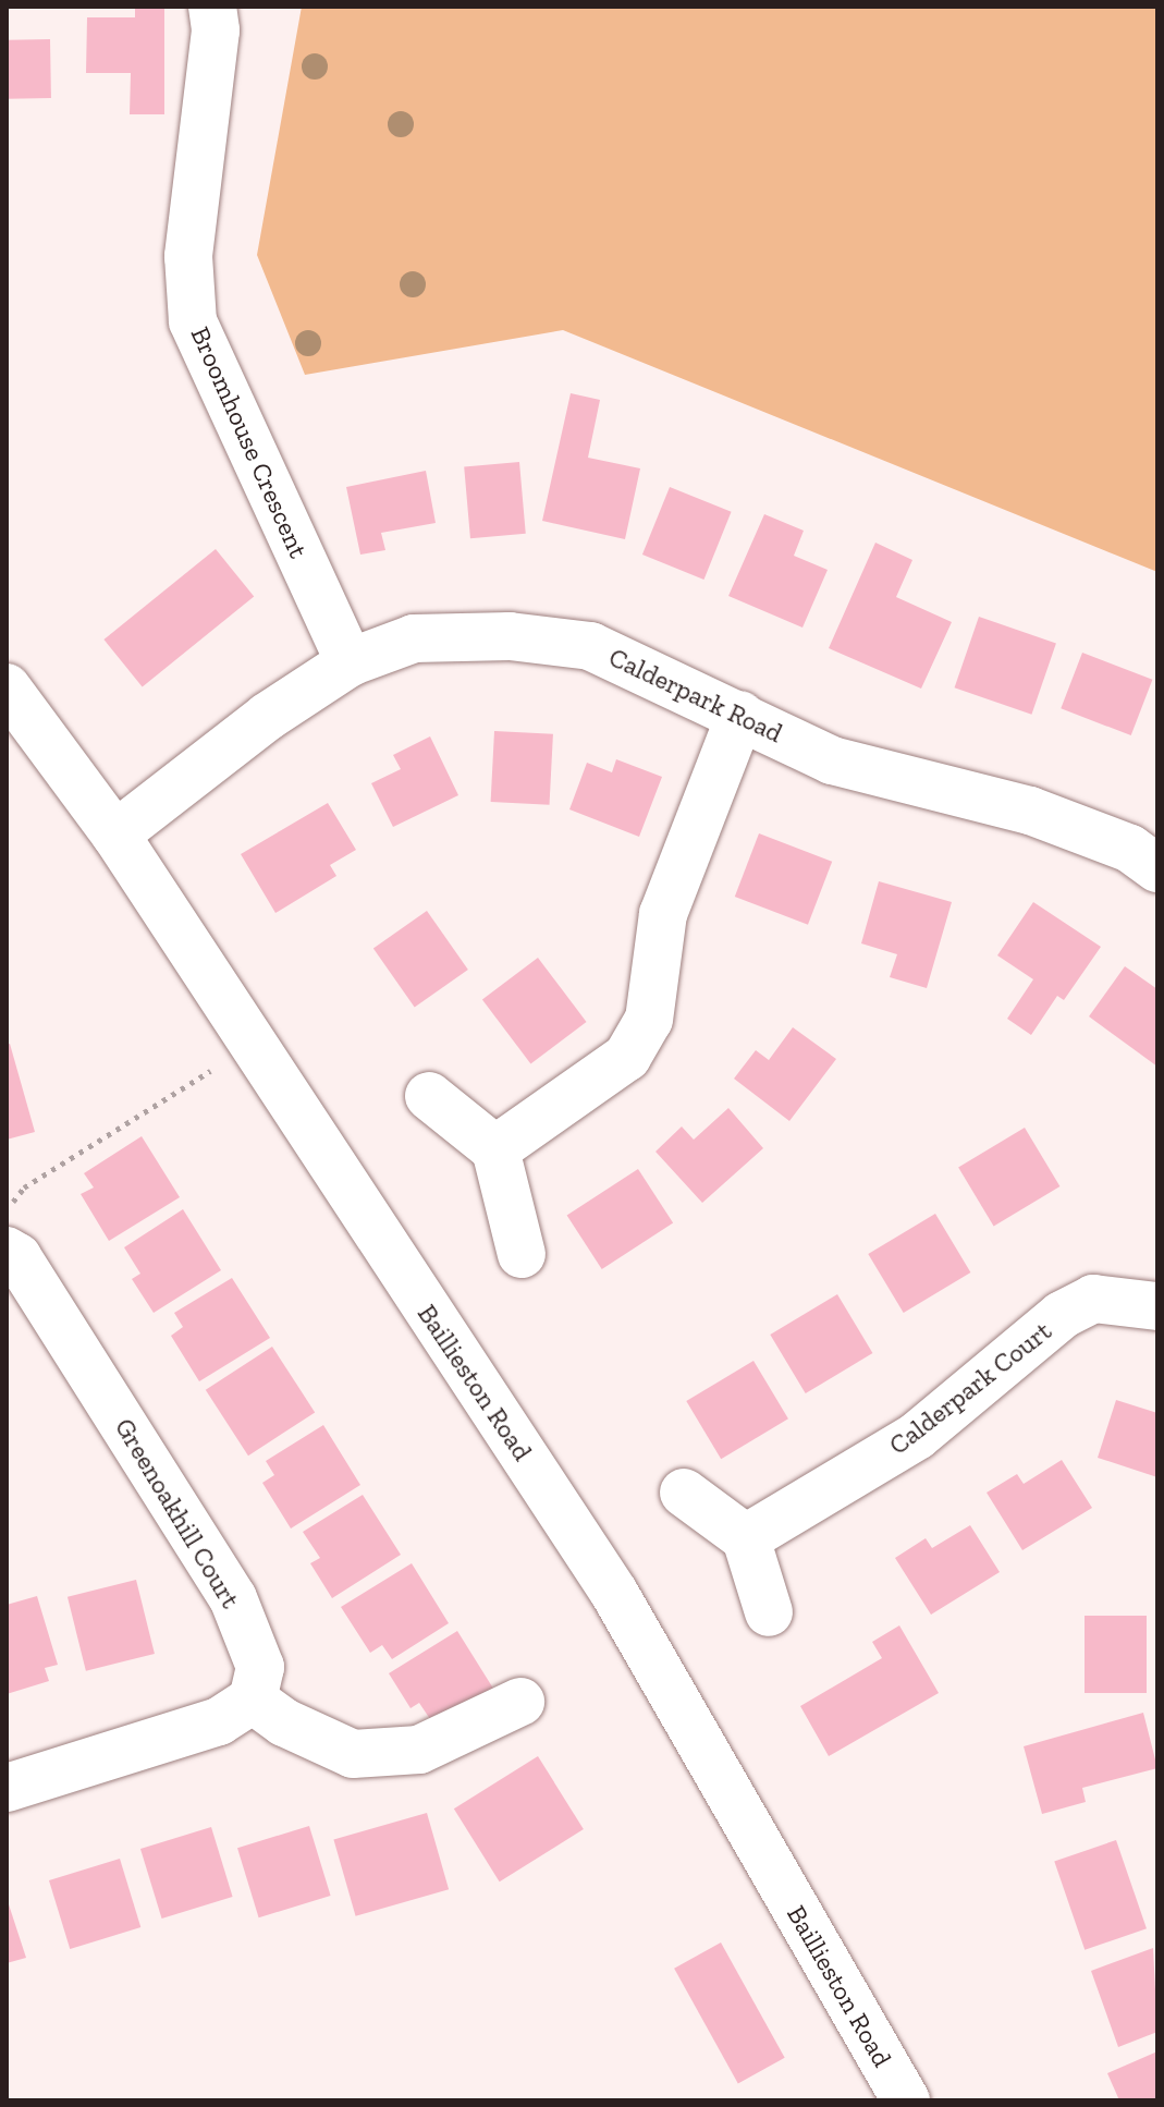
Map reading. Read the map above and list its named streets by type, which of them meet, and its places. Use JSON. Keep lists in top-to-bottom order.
{
  "streets": {
    "street": [
      "Broomhouse Crescent",
      "Calderpark Road",
      "Baillieston Road",
      "Calderpark Court",
      "Greenoakhill Court"
    ]
  },
  "crossings": [
    ["Broomhouse Crescent", "Calderpark Road"],
    ["Calderpark Road", "Baillieston Road"]
  ]
}
